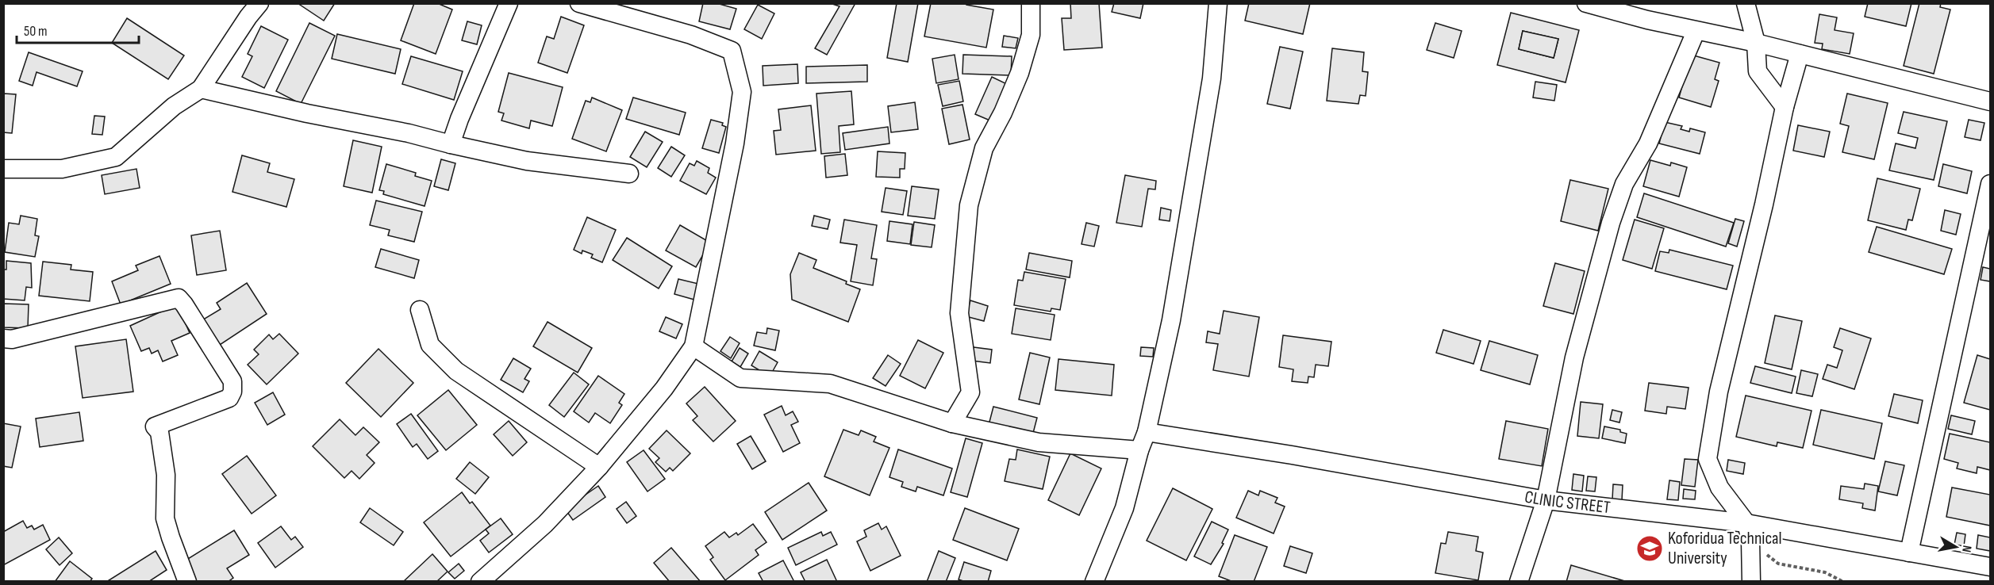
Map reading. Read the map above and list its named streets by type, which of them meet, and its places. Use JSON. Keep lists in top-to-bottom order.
{
  "streets": {
    "street": ["CLINIC STREET"]
  },
  "places": {
    "school or university": ["Koforidua Technical University"]
  },
  "scale_bar": "50 m",
  "north": "right"
}
